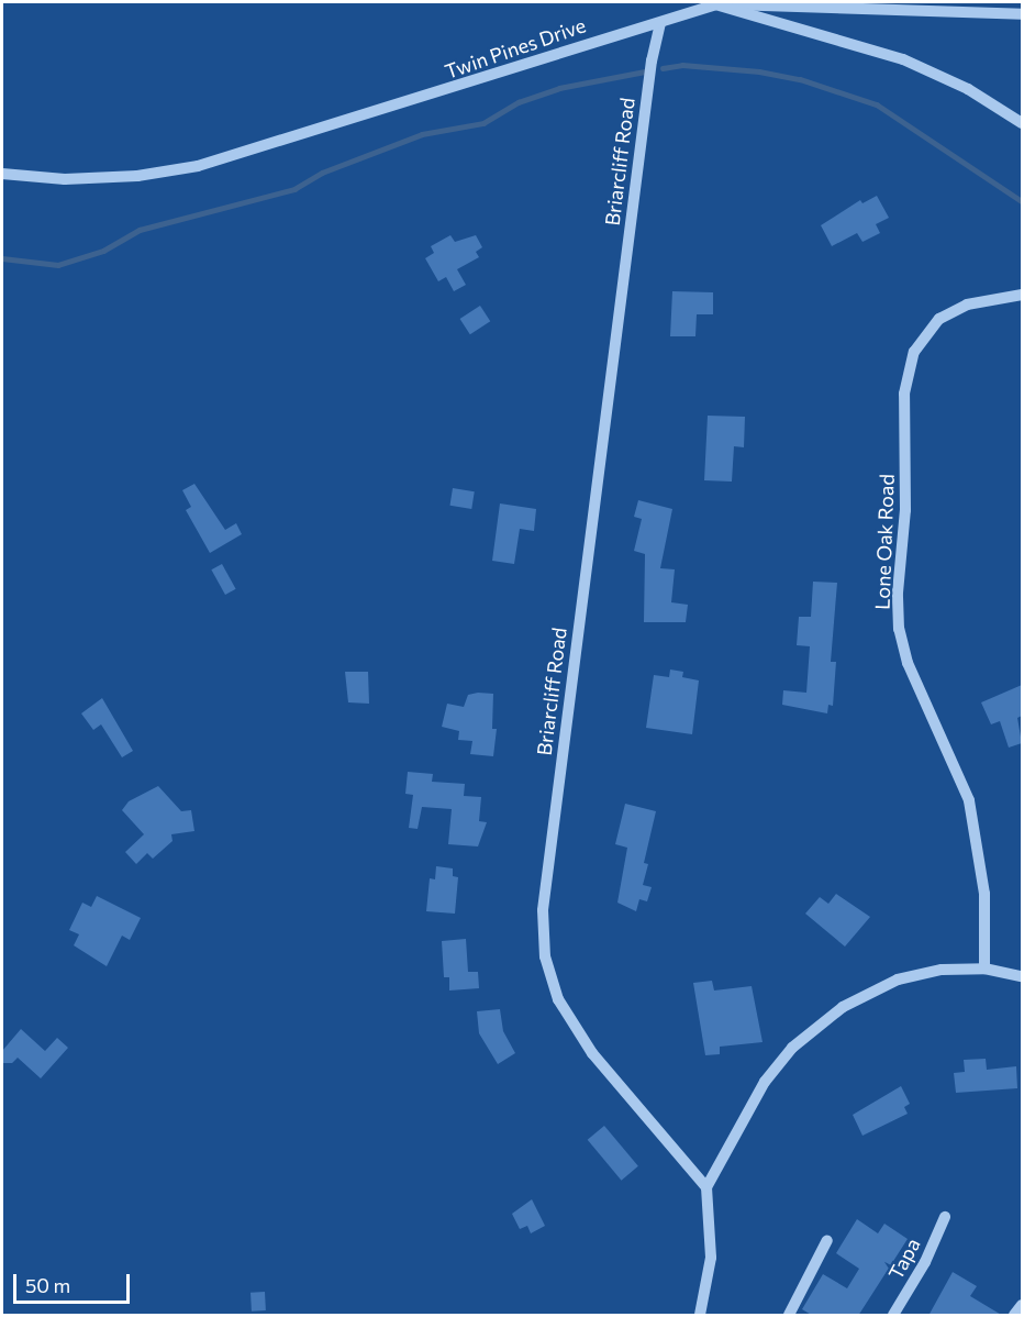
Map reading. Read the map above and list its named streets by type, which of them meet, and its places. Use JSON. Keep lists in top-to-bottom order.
{
  "streets": {
    "street": [
      "Twin Pines Drive",
      "Briarcliff Road",
      "Lone Oak Road",
      "Tapa"
    ]
  },
  "crossings": [
    ["Twin Pines Drive", "Briarcliff Road"]
  ],
  "scale_bar": "50 m"
}
